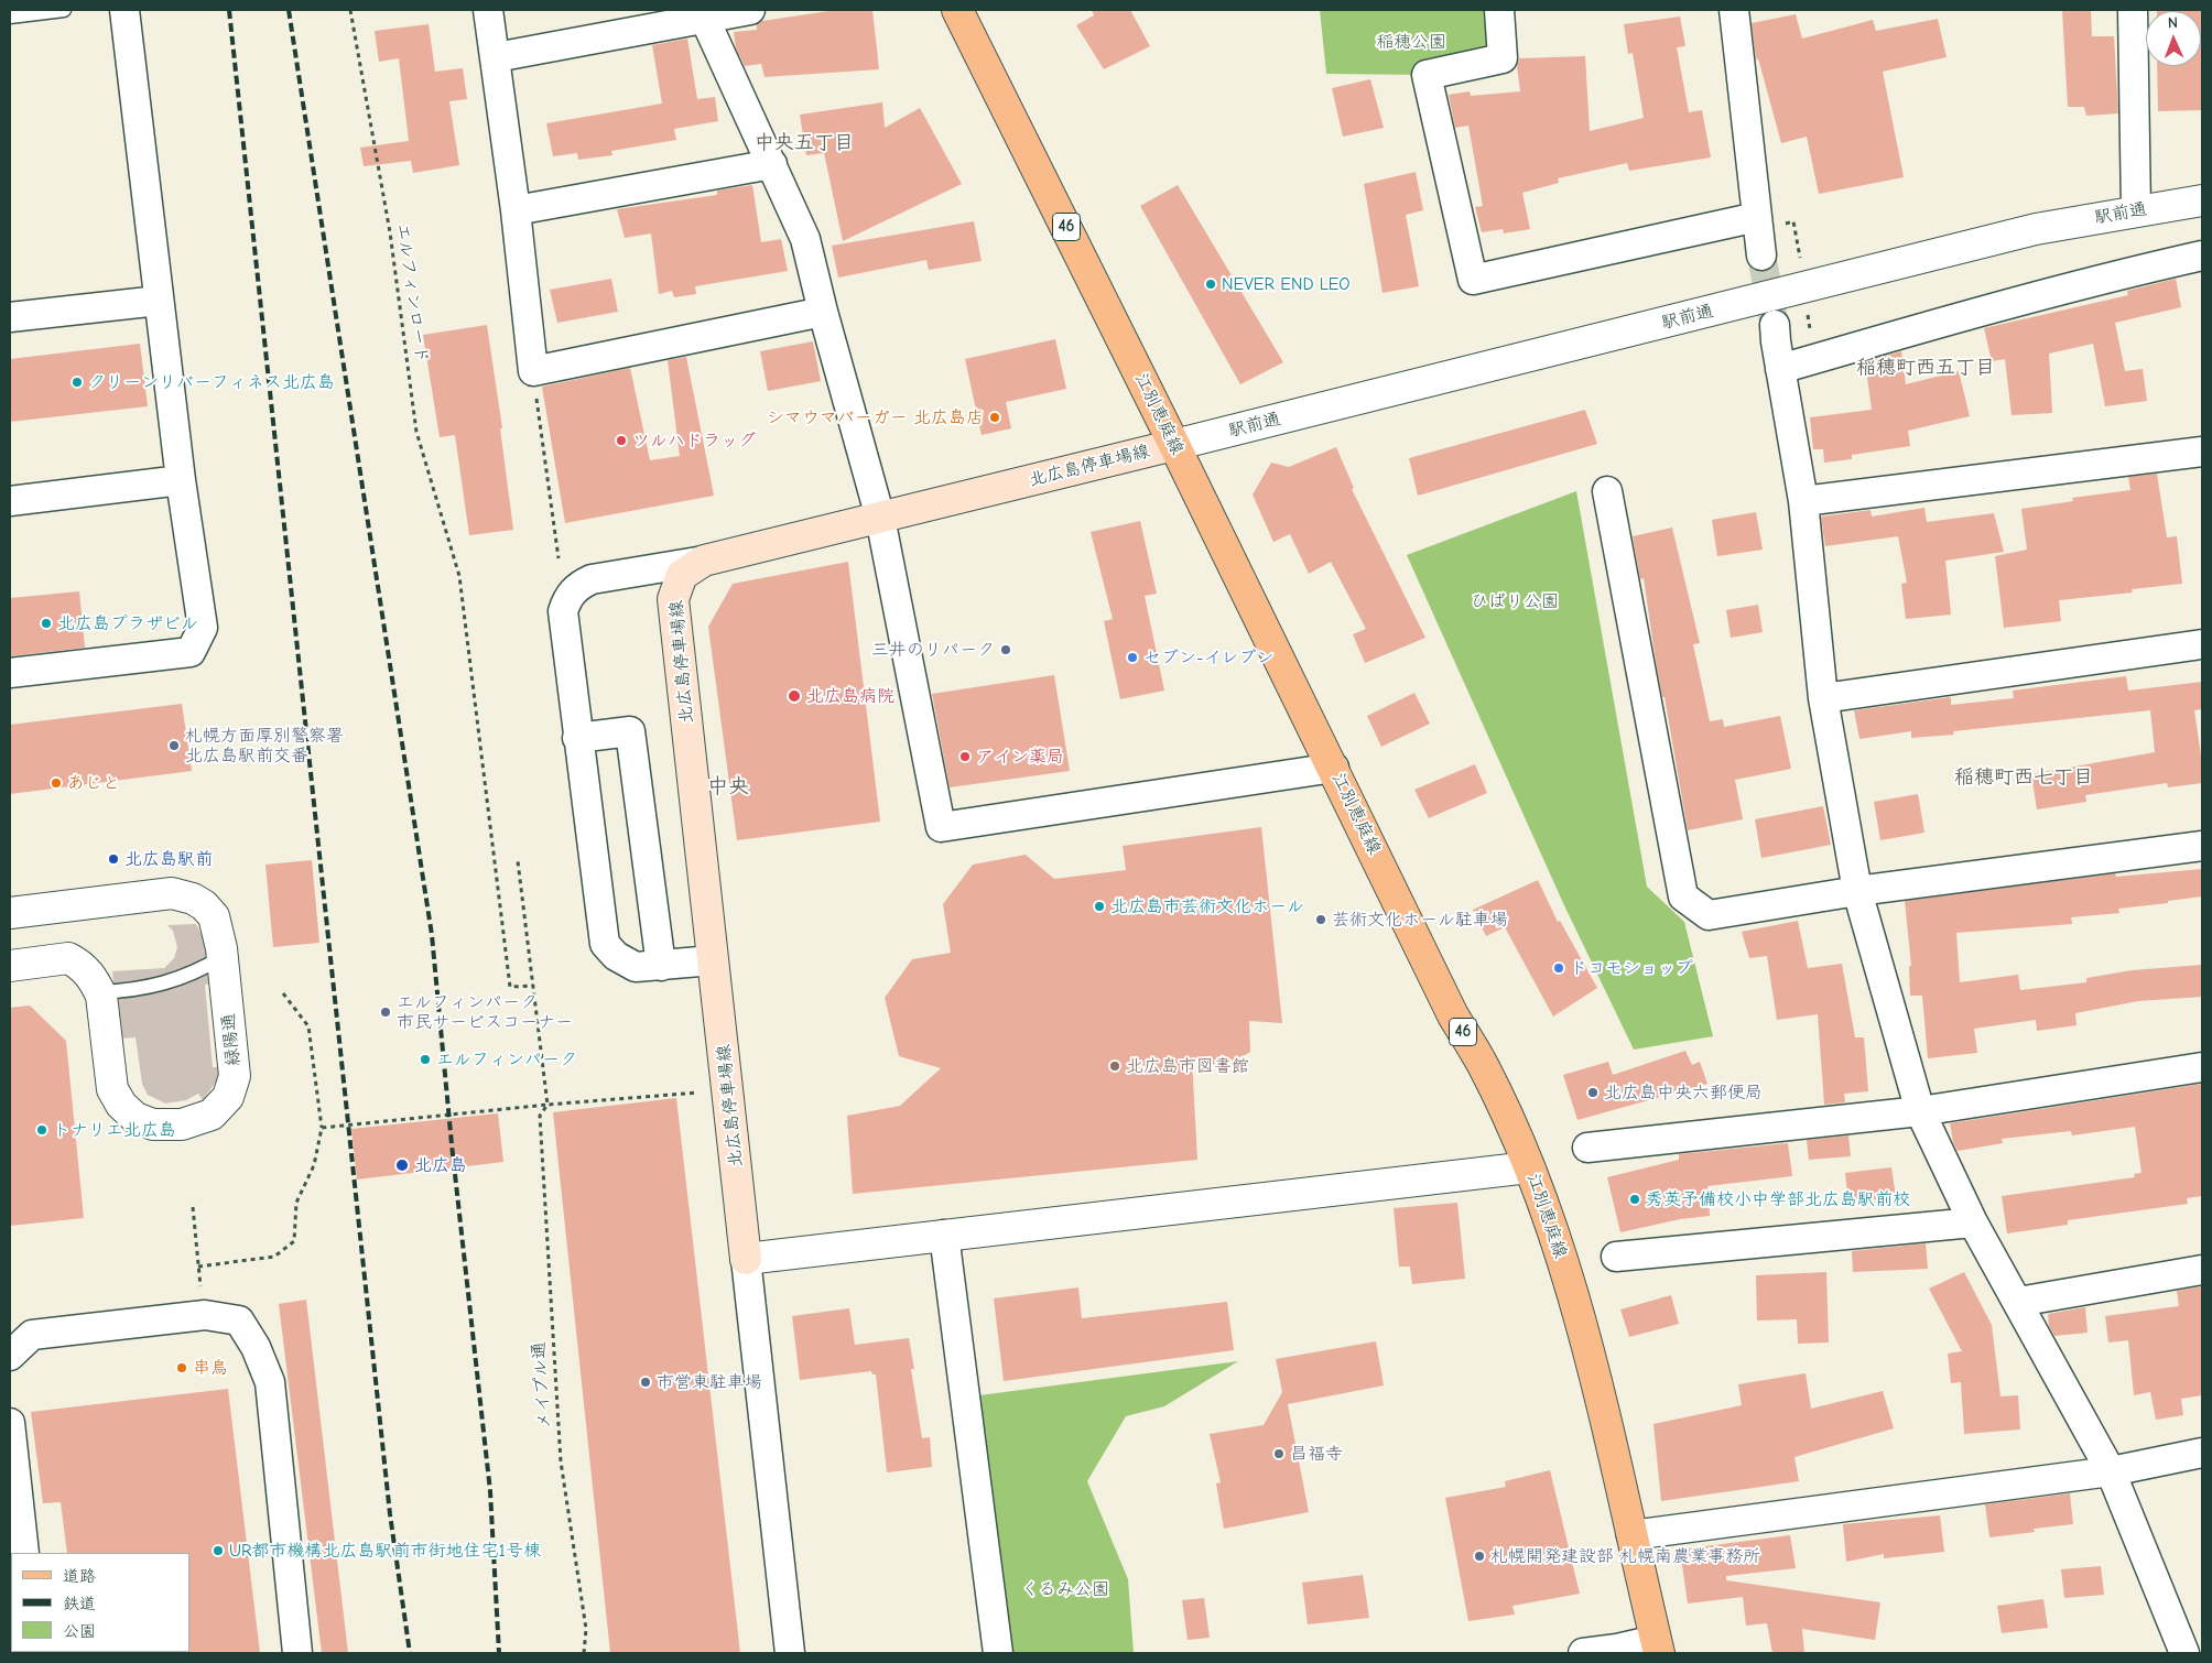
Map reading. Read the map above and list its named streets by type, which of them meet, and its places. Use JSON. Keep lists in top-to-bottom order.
{
  "streets": {
    "main road": ["46", "江別恵庭線", "北広島停車場線"],
    "street": ["駅前通", "緑陽通"],
    "path": ["エルフィンロード", "メイプル通"]
  },
  "crossings": [
    ["駅前通", "江別恵庭線"],
    ["駅前通", "北広島停車場線"],
    ["江別恵庭線", "北広島停車場線"]
  ],
  "districts": [
    "中央五丁目",
    "稲穂町西五丁目",
    "稲穂町西七丁目",
    "中央"
  ],
  "parks": ["稲穂公園", "ひばり公園", "くるみ公園"],
  "places": [
    "NEVER END LEO",
    "クリーンリバーフィネス北広島",
    "シマウマバーガー 北広島店",
    "ツルハドラッグ",
    "北広島プラザビル",
    "三井のリパーク",
    "セブン-イレブン",
    "北広島病院",
    "札幌方面厚別警察署 北広島駅前交番",
    "アイン薬局",
    "あじと",
    "北広島駅前",
    "北広島市芸術文化ホール",
    "芸術文化ホール駐車場",
    "ドコモショップ",
    "エルフィンパーク 市民サービスコーナー",
    "エルフィンパーク",
    "北広島市図書館",
    "北広島中央六郵便局",
    "トナリエ北広島",
    "北広島",
    "秀英予備校小中学部北広島駅前校",
    "串鳥",
    "市営東駐車場",
    "昌福寺",
    "UR都市機構北広島駅前市街地住宅1号棟",
    "札幌開発建設部 札幌南農業事務所"
  ],
  "legend": ["道路", "鉄道", "公園"],
  "north": "top"
}
